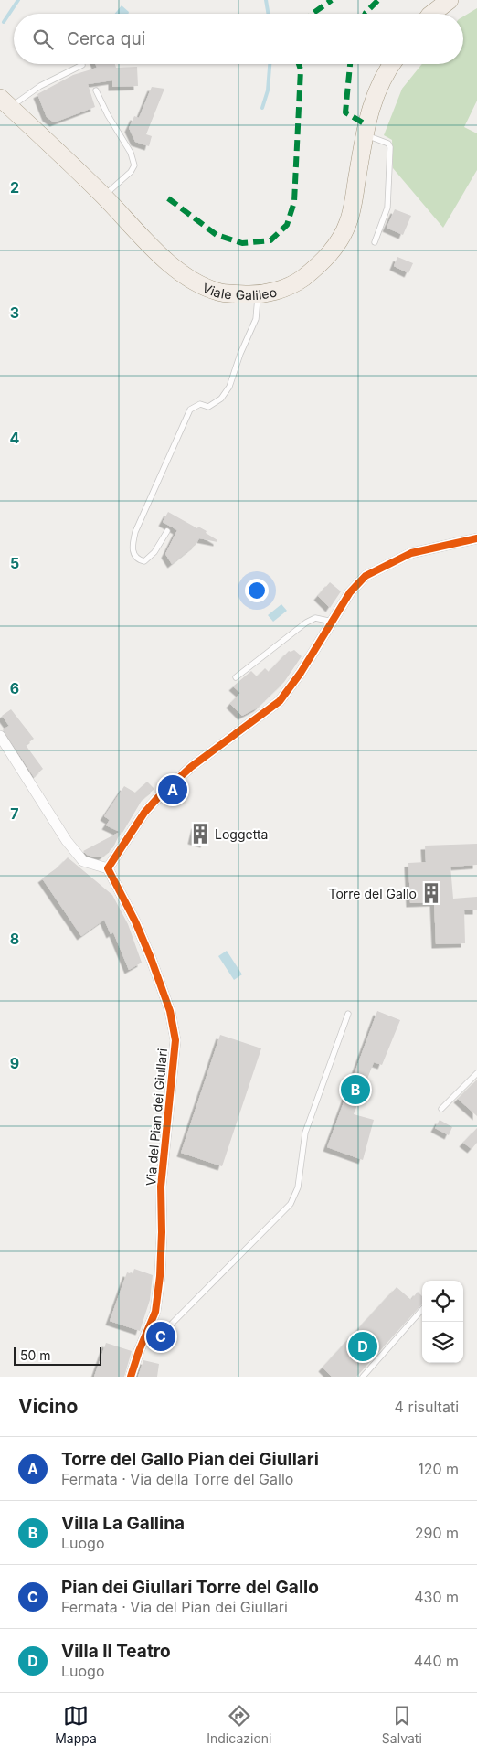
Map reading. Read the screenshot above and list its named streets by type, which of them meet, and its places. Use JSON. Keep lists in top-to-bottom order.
{
  "streets": {
    "main road": ["Viale Galileo"],
    "street": ["Via del Pian dei Giullari"]
  },
  "places": {
    "building": ["Loggetta", "Torre del Gallo"]
  },
  "scale_bar": "50 m",
  "page": {
    "search": "Cerca qui",
    "pins": [
      "A",
      "B",
      "C",
      "D"
    ],
    "scale": "50 m",
    "heading": ["Vicino", "4 risultati"],
    "list": [
      {
        "mark": "A",
        "name": "Torre del Gallo Pian dei Giullari",
        "note": "Fermata · Via della Torre del Gallo",
        "value": "120 m"
      },
      {
        "mark": "B",
        "name": "Villa La Gallina",
        "note": "Luogo",
        "value": "290 m"
      },
      {
        "mark": "C",
        "name": "Pian dei Giullari Torre del Gallo",
        "note": "Fermata · Via del Pian dei Giullari",
        "value": "430 m"
      },
      {
        "mark": "D",
        "name": "Villa Il Teatro",
        "note": "Luogo",
        "value": "440 m"
      }
    ],
    "nav": ["Mappa", "Indicazioni", "Salvati"]
  },
  "grid": {
    "rows": [
      "2",
      "3",
      "4",
      "5",
      "6",
      "7",
      "8",
      "9"
    ]
  }
}
